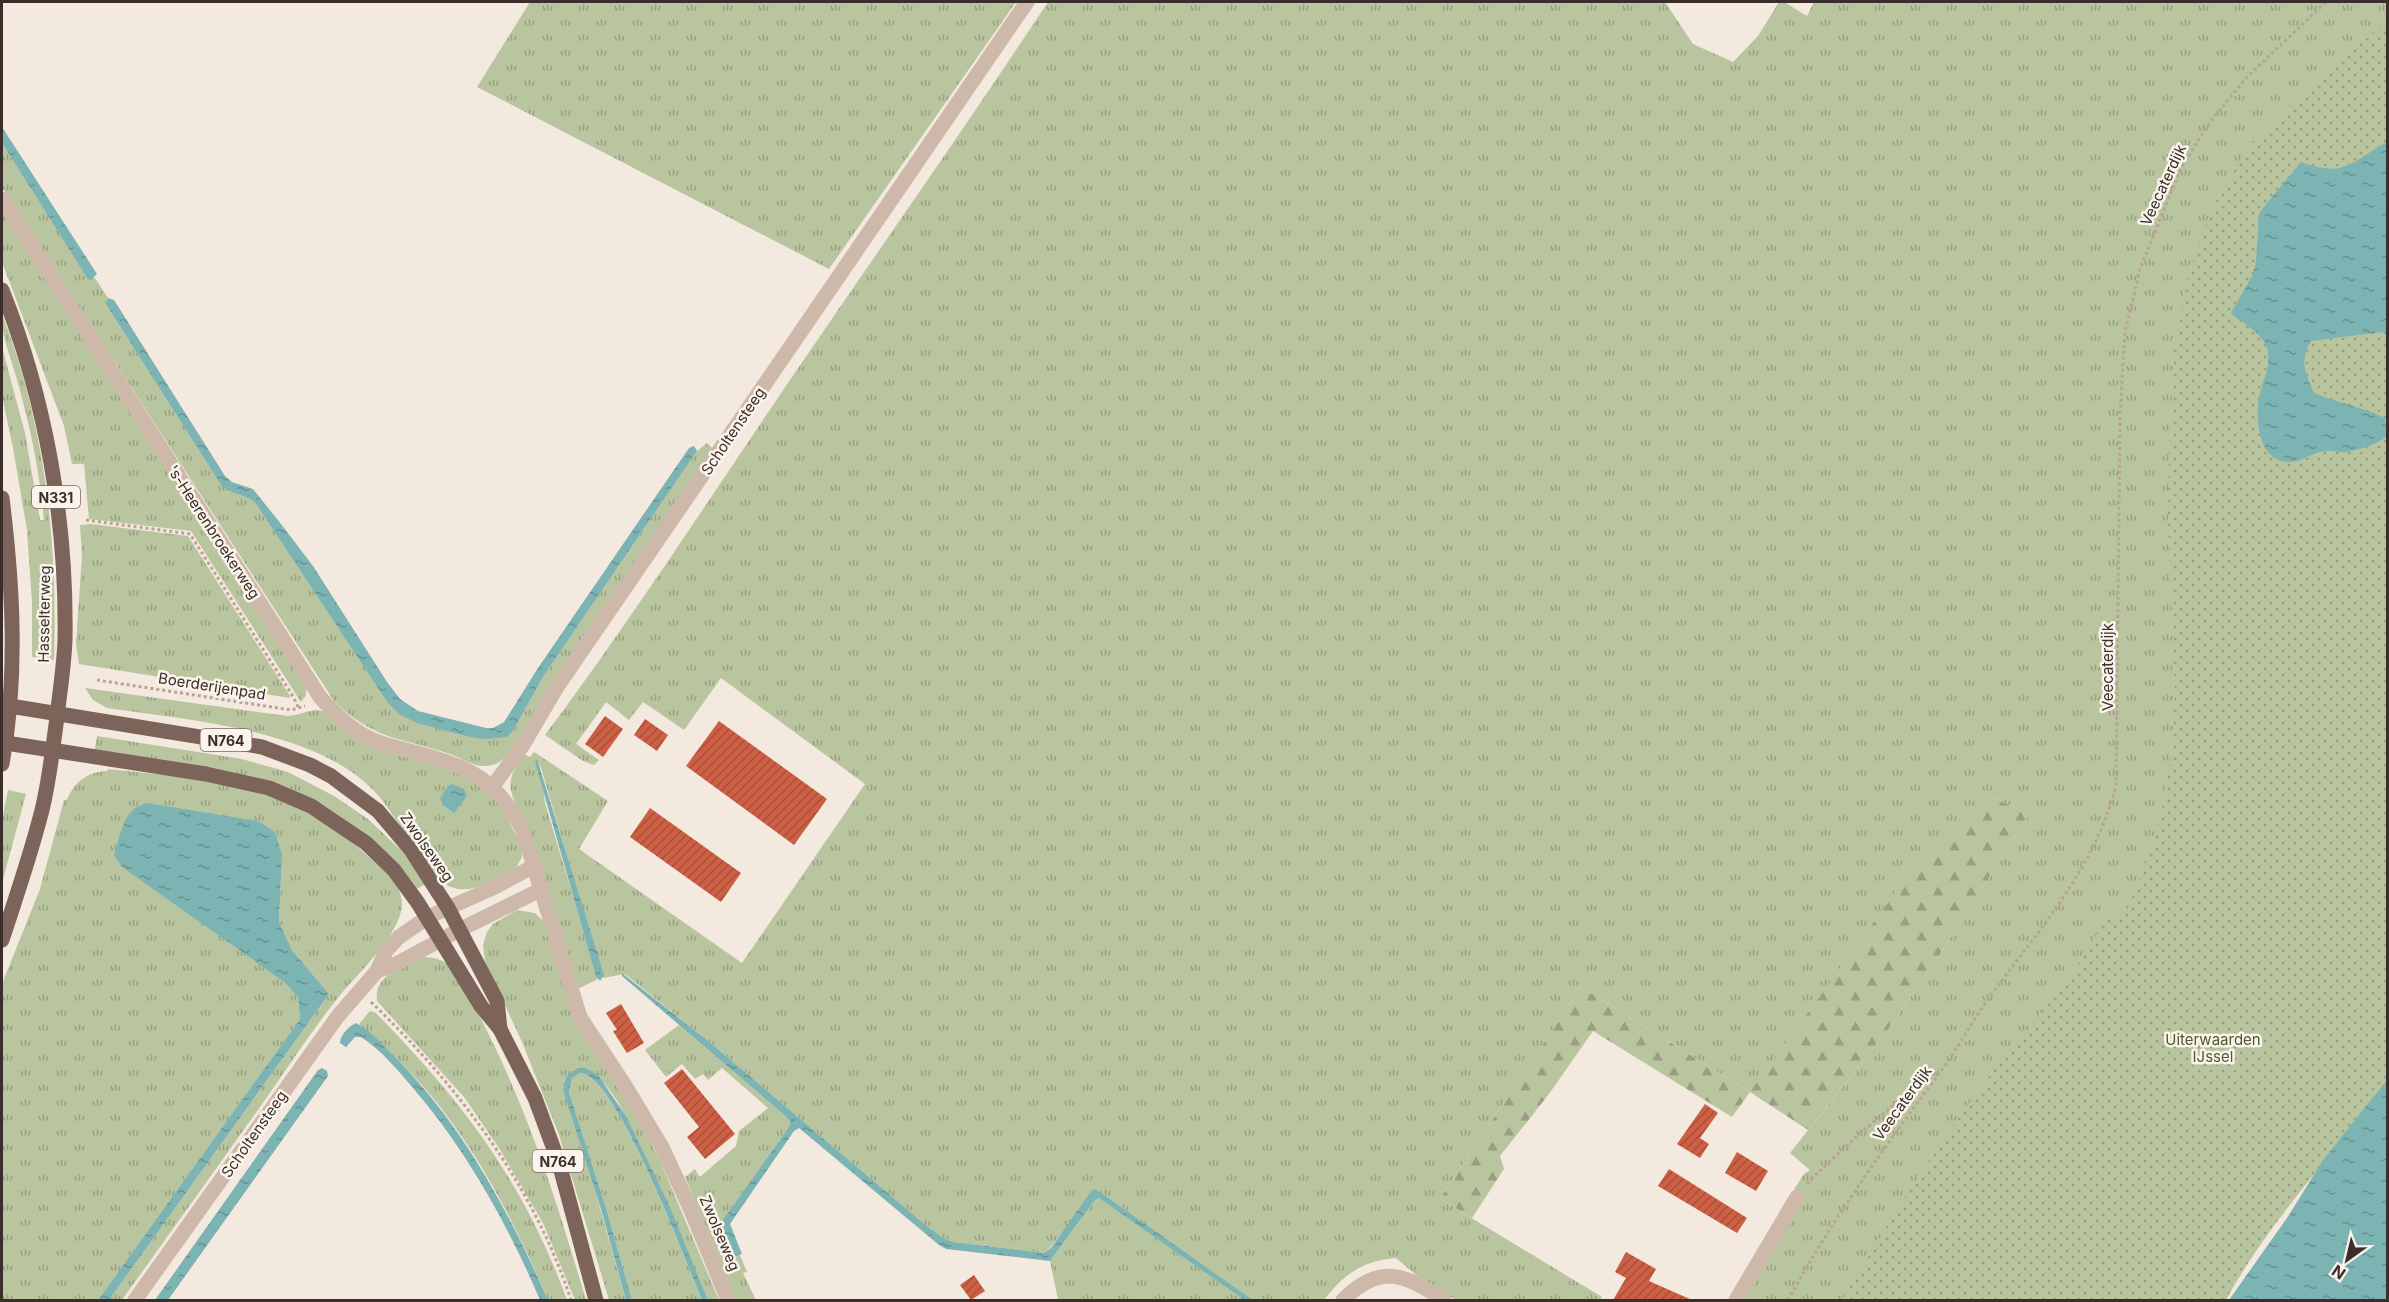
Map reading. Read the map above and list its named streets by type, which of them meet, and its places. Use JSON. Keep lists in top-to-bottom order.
{
  "streets": {
    "main road": [
      "N331",
      "Hasselterweg",
      "N764",
      "Zwolseweg"
    ],
    "street": ["Scholtensteeg", "'s-Heerenbroekerweg"],
    "path": ["Veecaterdijk", "Boerderijenpad"]
  },
  "crossings": [
    ["Scholtensteeg", "'s-Heerenbroekerweg"],
    ["Scholtensteeg", "Zwolseweg"],
    ["Hasselterweg", "Zwolseweg"]
  ],
  "parks": ["Uiterwaarden IJssel"],
  "north": "bottom left"
}
